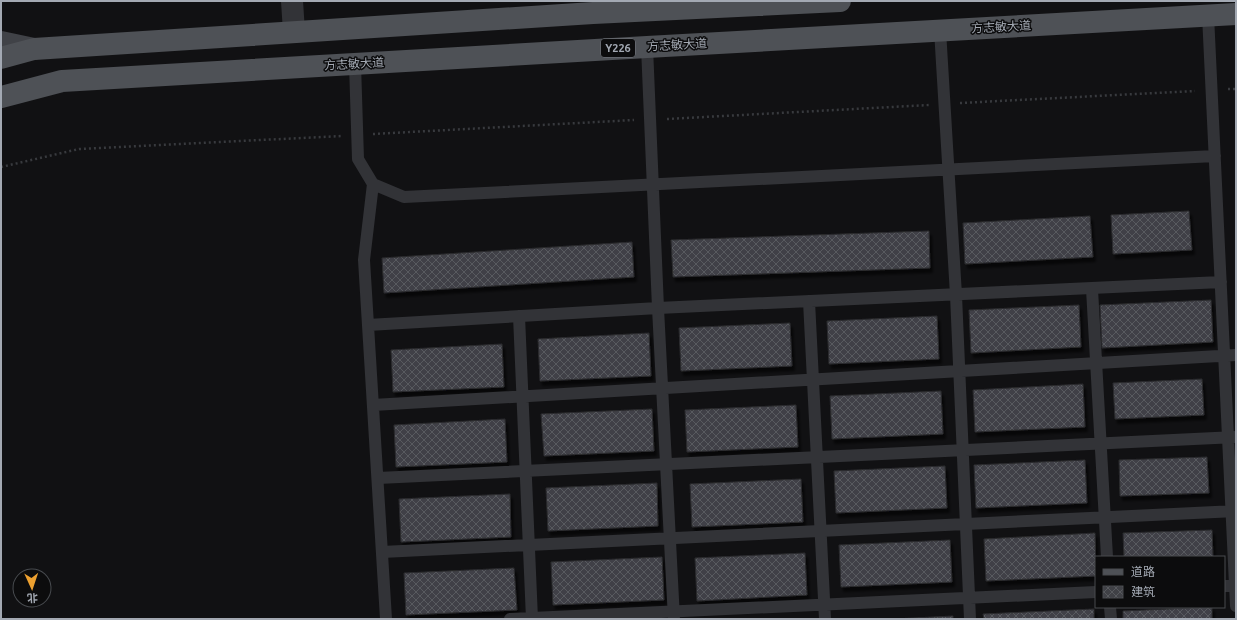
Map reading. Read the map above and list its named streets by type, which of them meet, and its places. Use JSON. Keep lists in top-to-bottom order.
{
  "streets": {
    "main road": ["方志敏大道", "Y226"]
  },
  "legend": ["道路", "建筑"],
  "north": "bottom"
}
